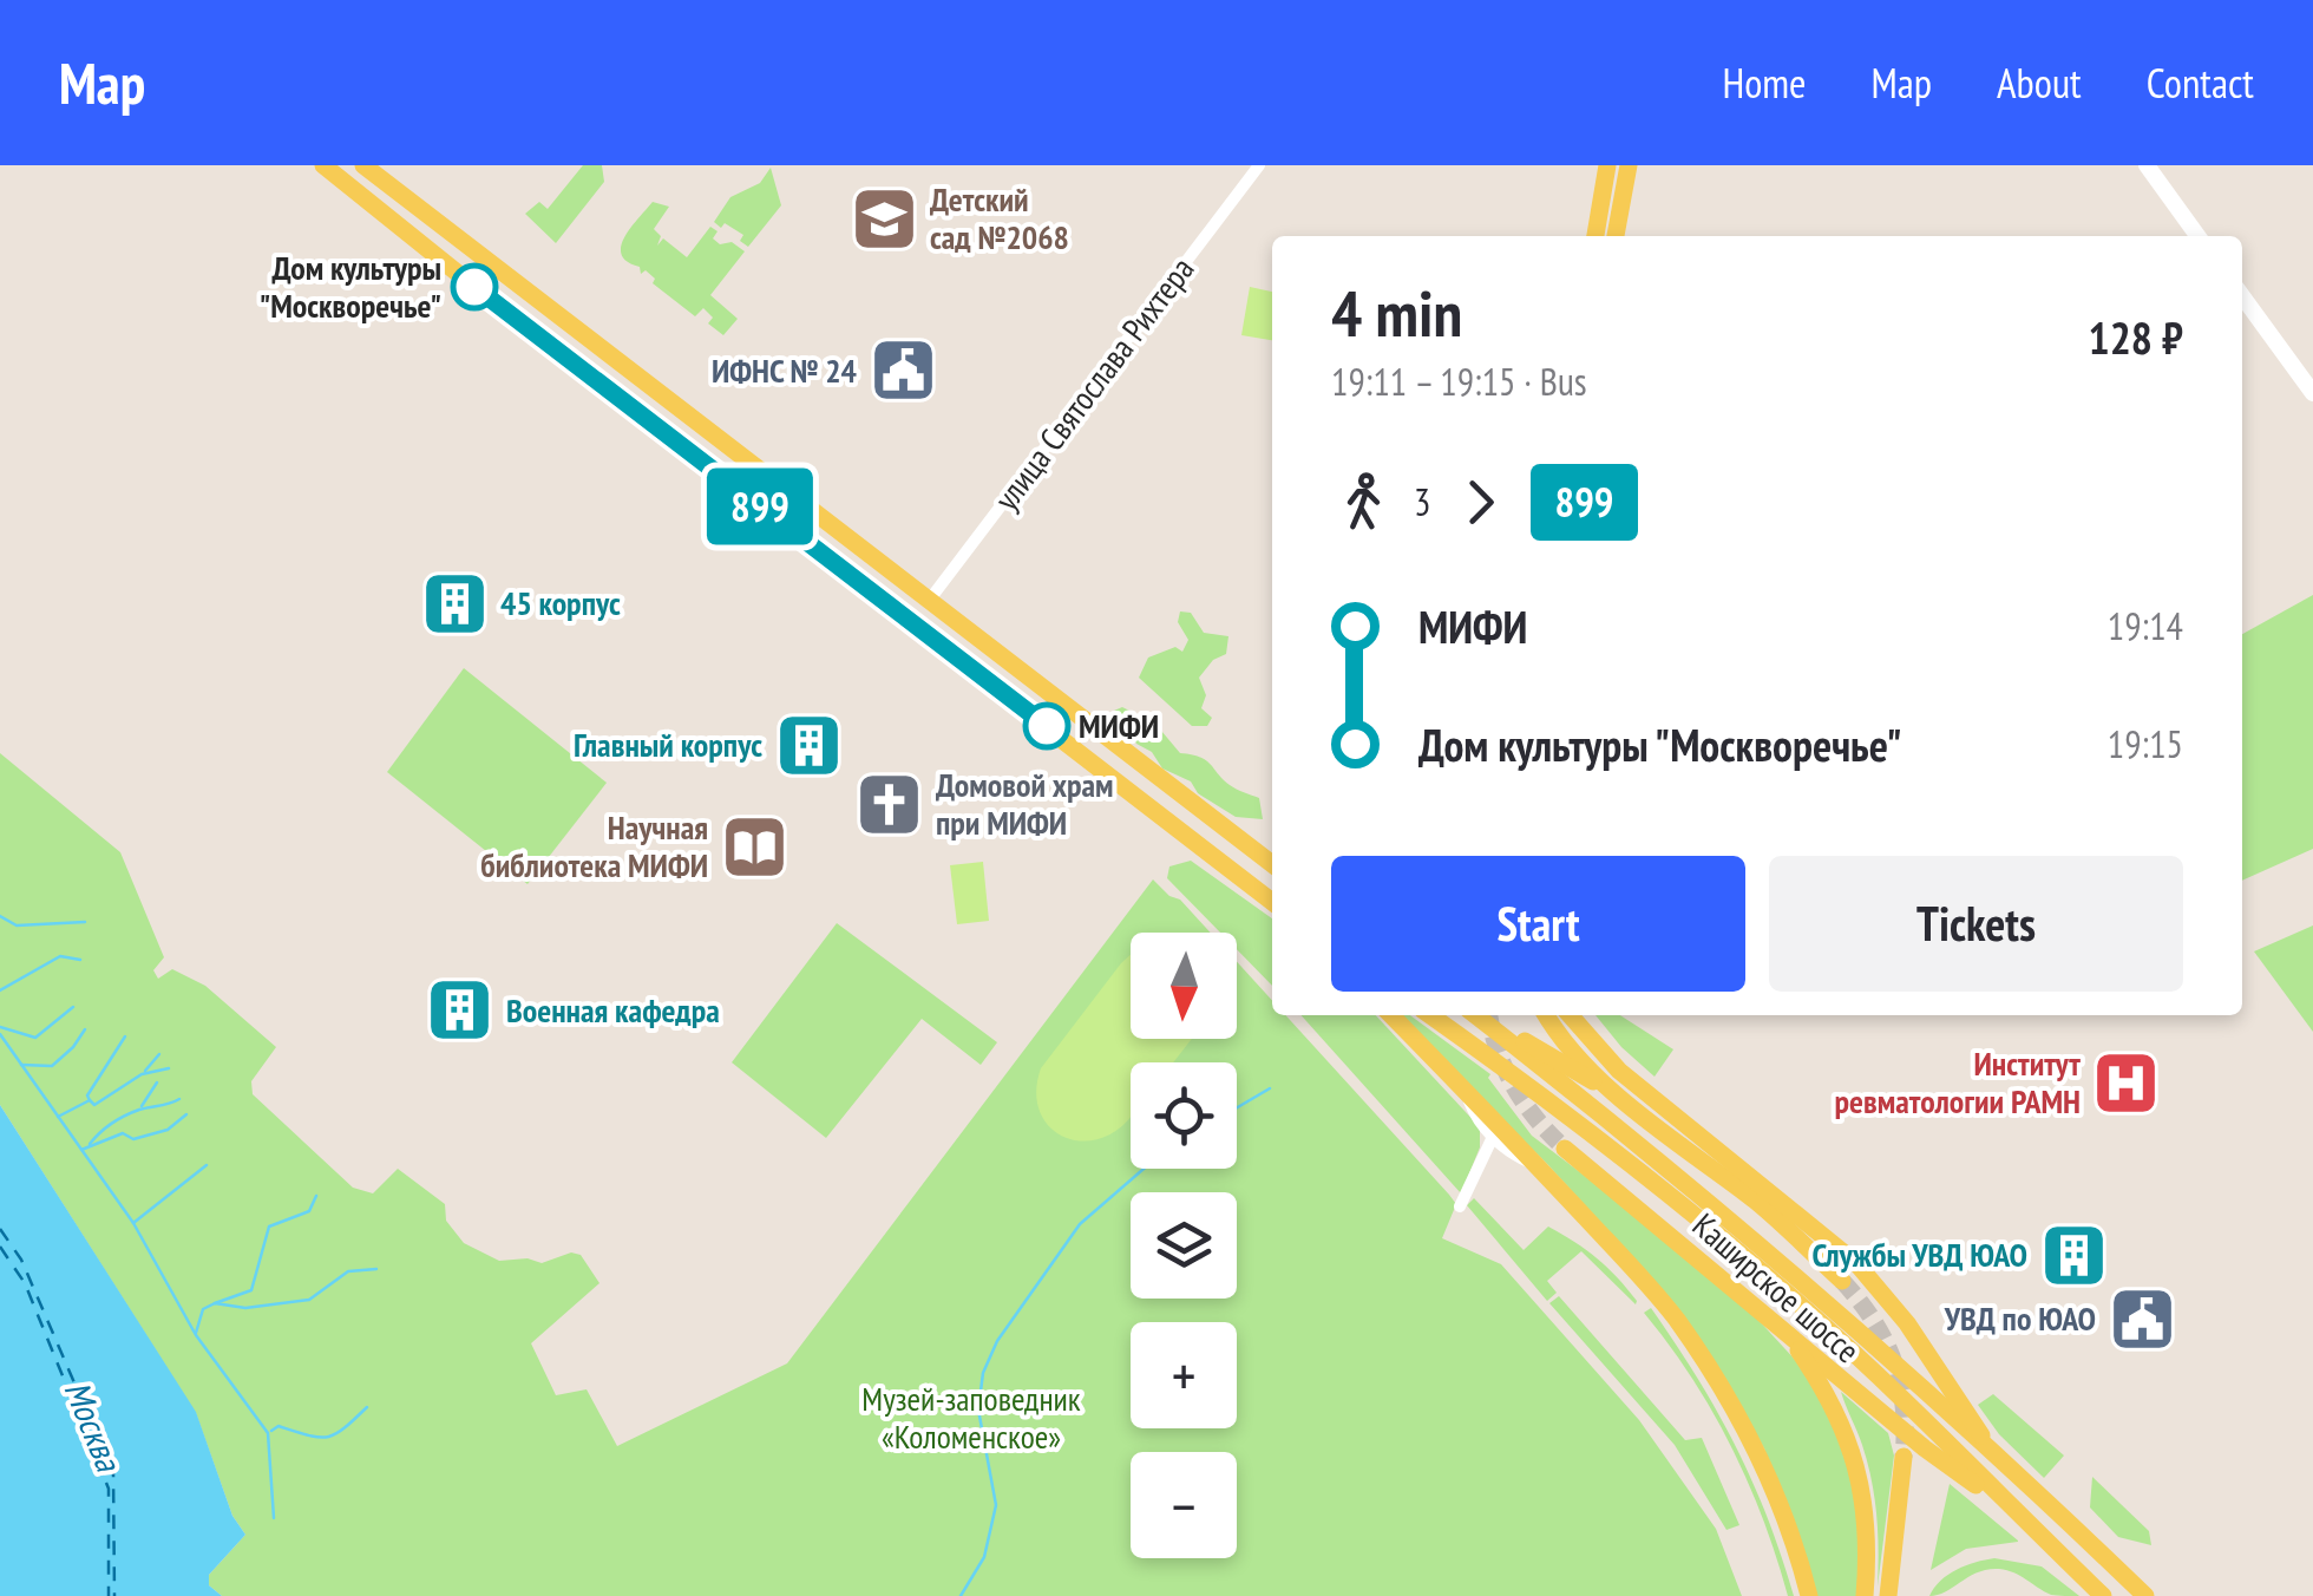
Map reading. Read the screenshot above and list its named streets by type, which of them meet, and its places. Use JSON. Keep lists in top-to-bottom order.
{
  "streets": {
    "main road": ["Каширское шоссе"],
    "street": ["улица Святослава Рихтера"]
  },
  "water": ["Москва"],
  "parks": ["Музей-заповедник «Коломенское»"],
  "places": {
    "school or university": ["Детский сад №2068"],
    "other": ["Дом культуры \"Москворечье\"", "МИФИ"],
    "public building": ["ИФНС № 24", "УВД по ЮАО"],
    "building": [
      "45 корпус",
      "Главный корпус",
      "Военная кафедра",
      "Службы УВД ЮАО"
    ],
    "church": ["Домовой храм при МИФИ"],
    "library": ["Научная библиотека МИФИ"],
    "hospital": ["Институт ревматологии РАМН"]
  },
  "lines": ["bus line 899"],
  "north": "bottom",
  "page": {
    "header": "Map",
    "nav": [
      "Home",
      "Map",
      "About",
      "Contact"
    ],
    "on_map": "899",
    "heading": ["4 min", "19:11 – 19:15 · Bus", "128 ₽"],
    "legs": ["3", "899"],
    "list": [
      {
        "name": "МИФИ",
        "value": "19:14"
      },
      {
        "name": "Дом культуры \"Москворечье\"",
        "value": "19:15"
      }
    ],
    "buttons": ["Start", "Tickets"],
    "map_buttons": ["+", "−"]
  }
}
